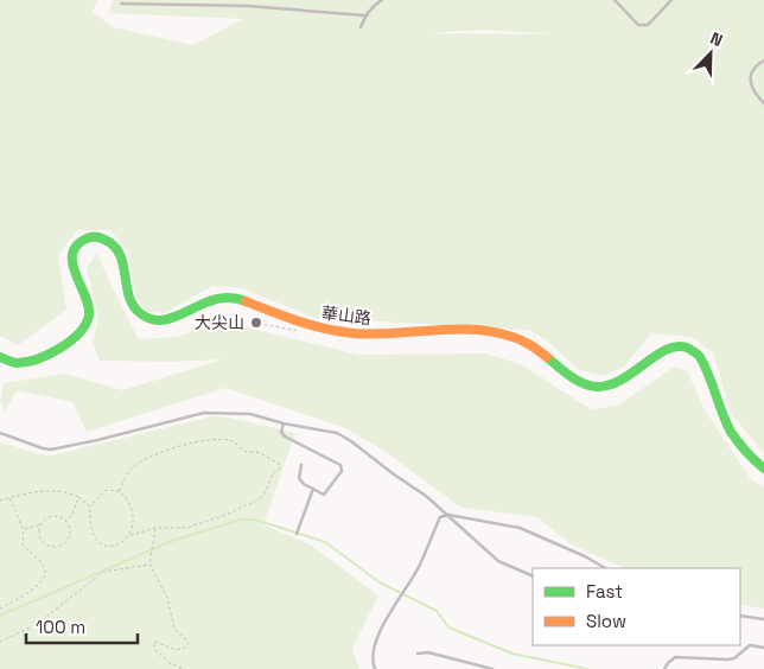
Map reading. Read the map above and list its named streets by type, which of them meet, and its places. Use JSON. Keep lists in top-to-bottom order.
{
  "streets": {
    "street": ["華山路"]
  },
  "places": ["大尖山"],
  "legend": ["Fast", "Slow"],
  "scale_bar": "100 m",
  "north": "top right"
}
